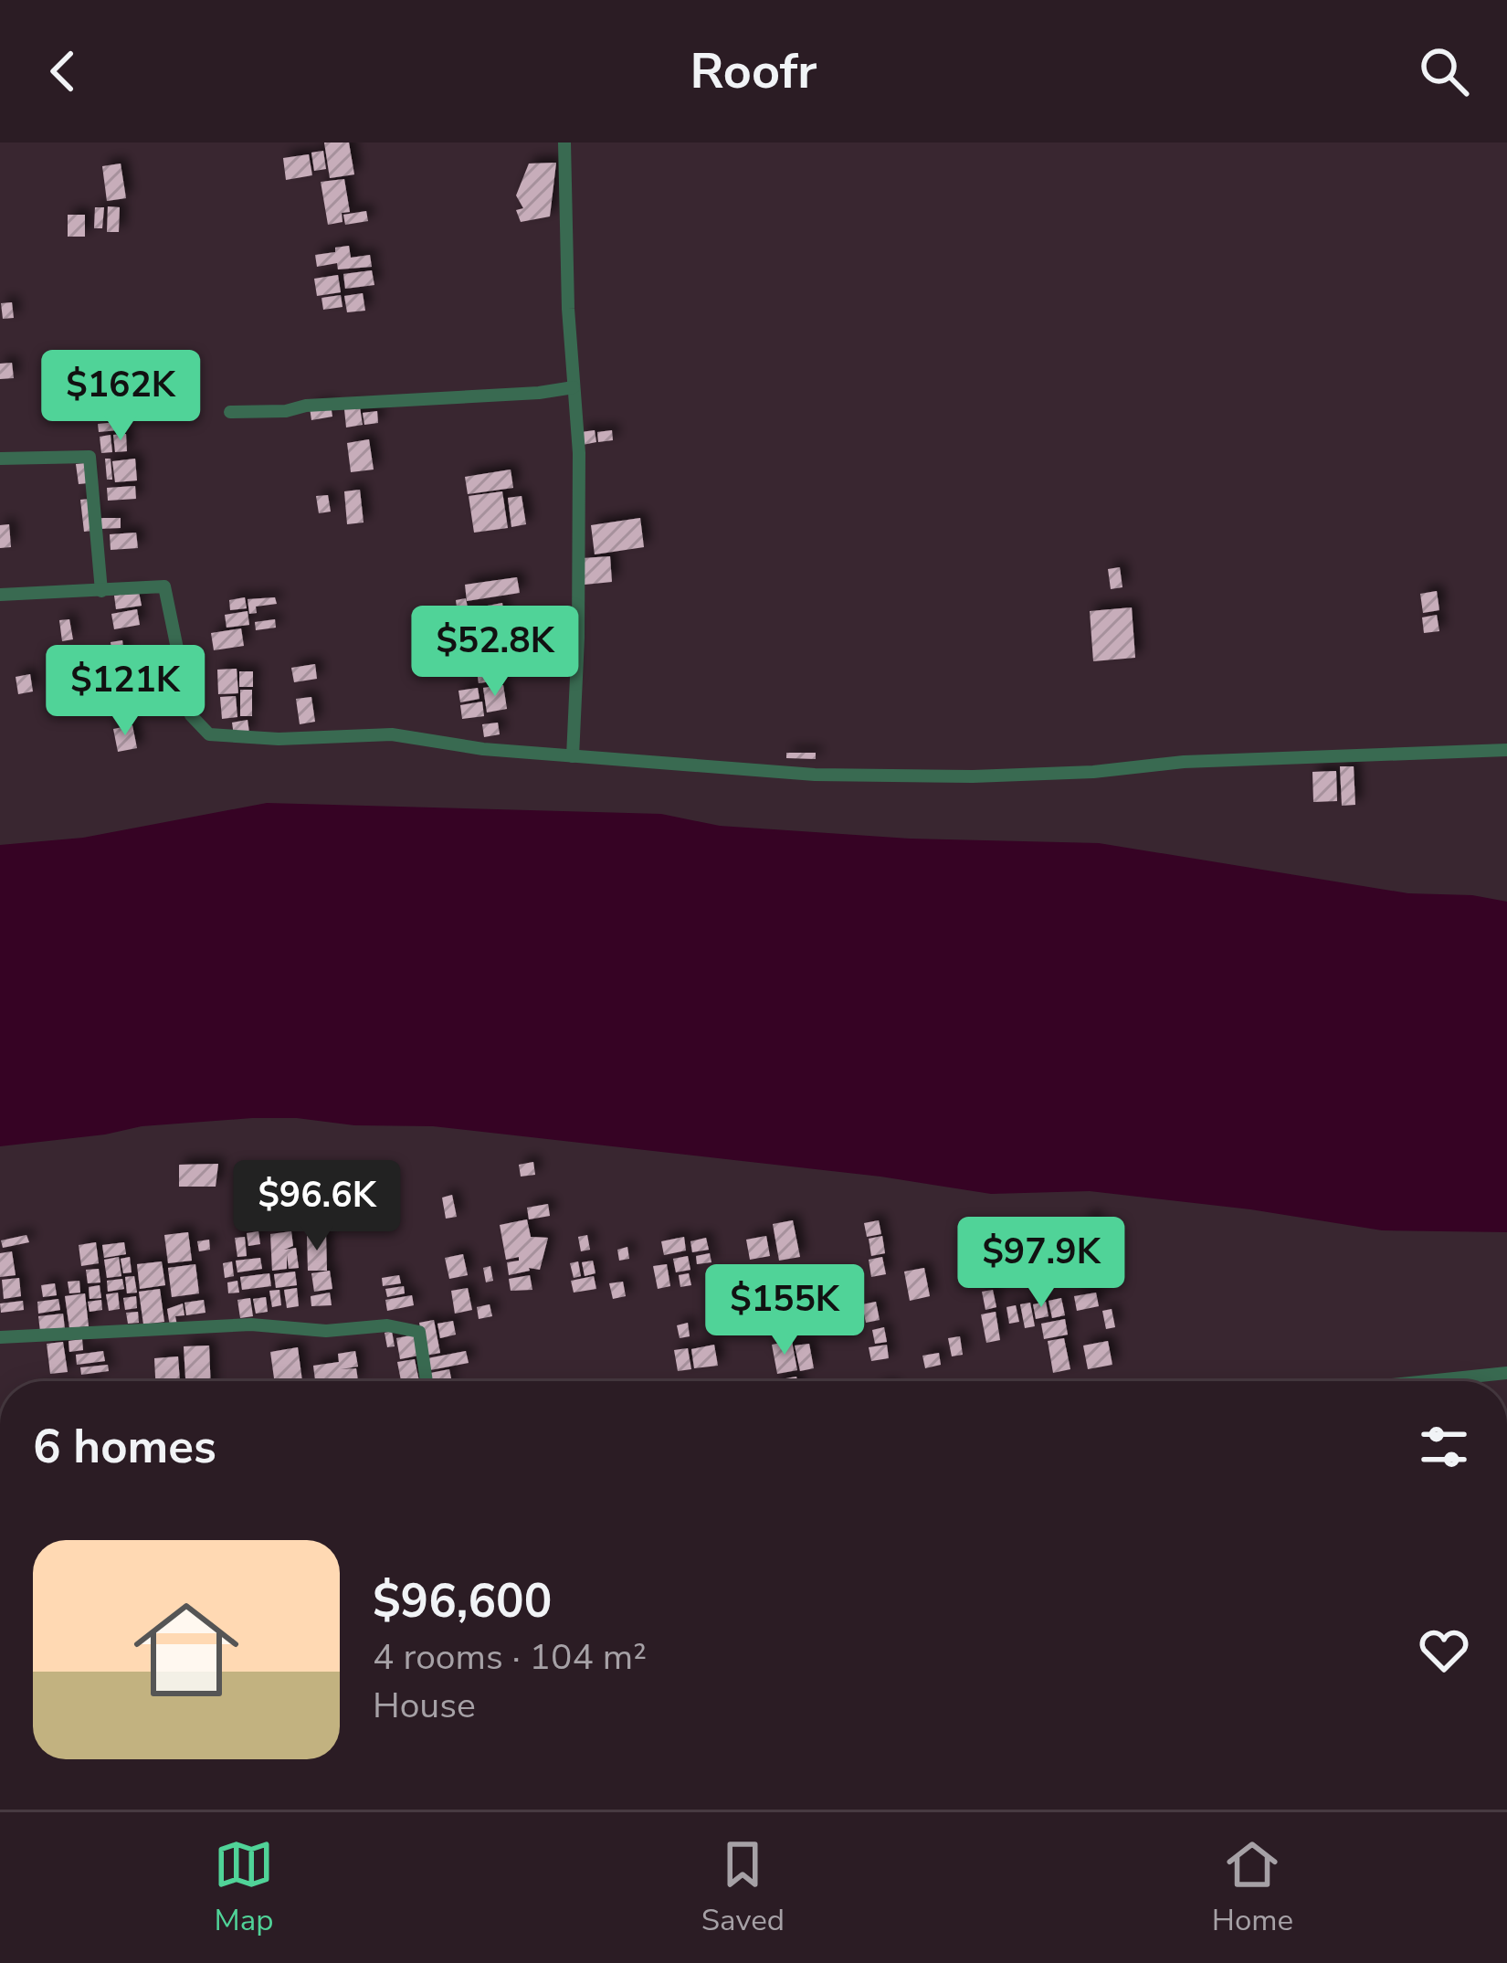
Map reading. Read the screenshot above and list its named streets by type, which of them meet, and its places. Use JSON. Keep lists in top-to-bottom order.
{
  "page": {
    "header": "Roofr",
    "price": [
      "$162K",
      "$52.8K",
      "$121K",
      "$96.6K",
      "$97.9K",
      "$155K"
    ],
    "heading": "6 homes",
    "list": [
      {
        "name": "$96,600",
        "note": "4 rooms · 104 m² · House"
      }
    ],
    "tabs": ["Map", "Saved", "Home"]
  }
}
